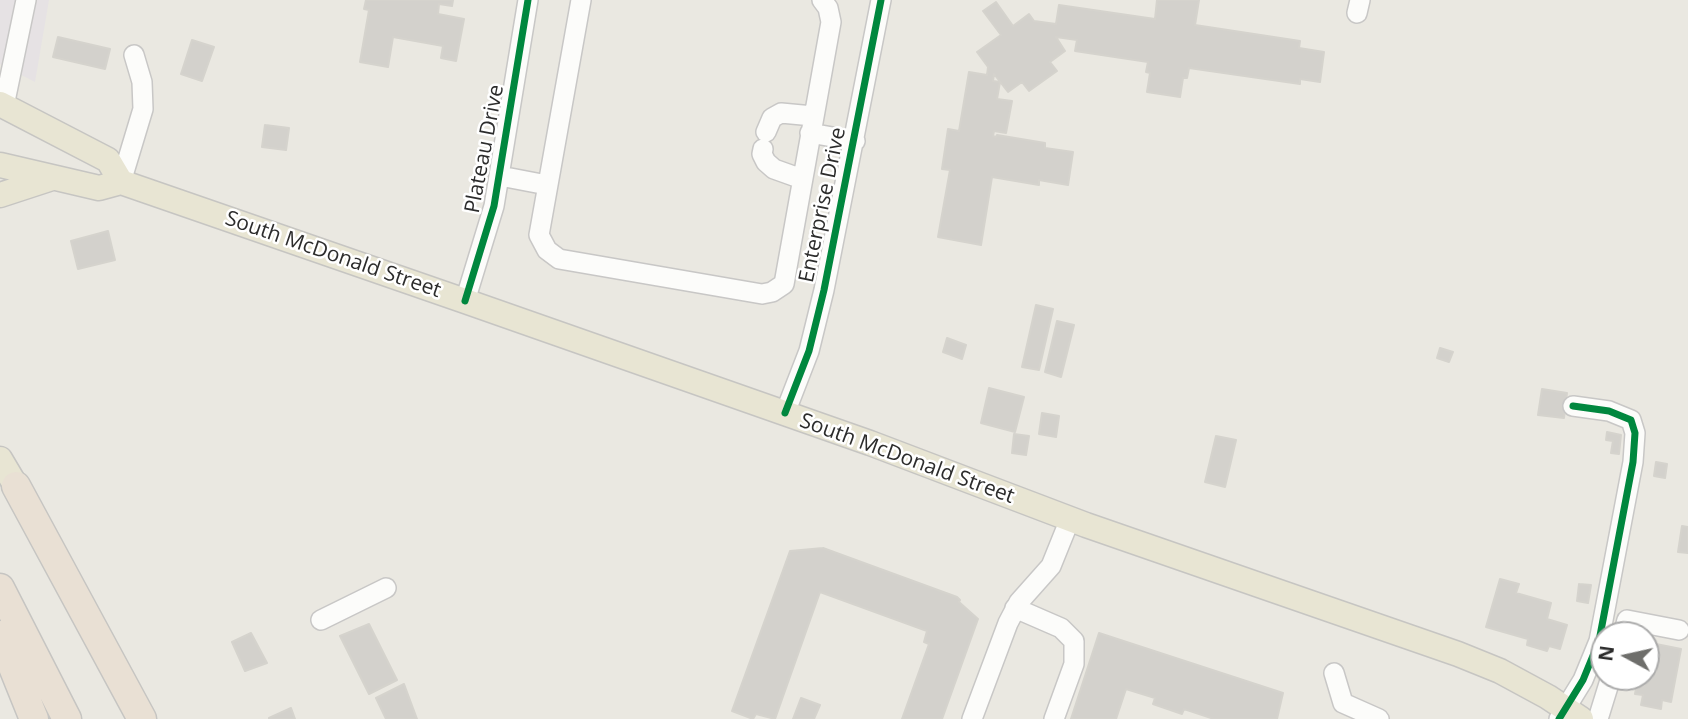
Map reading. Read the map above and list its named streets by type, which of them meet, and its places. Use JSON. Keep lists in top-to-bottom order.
{
  "streets": {
    "main road": ["South McDonald Street"],
    "street": ["Plateau Drive", "Enterprise Drive"]
  },
  "crossings": [
    ["Plateau Drive", "South McDonald Street"],
    ["Enterprise Drive", "South McDonald Street"]
  ],
  "north": "left"
}
